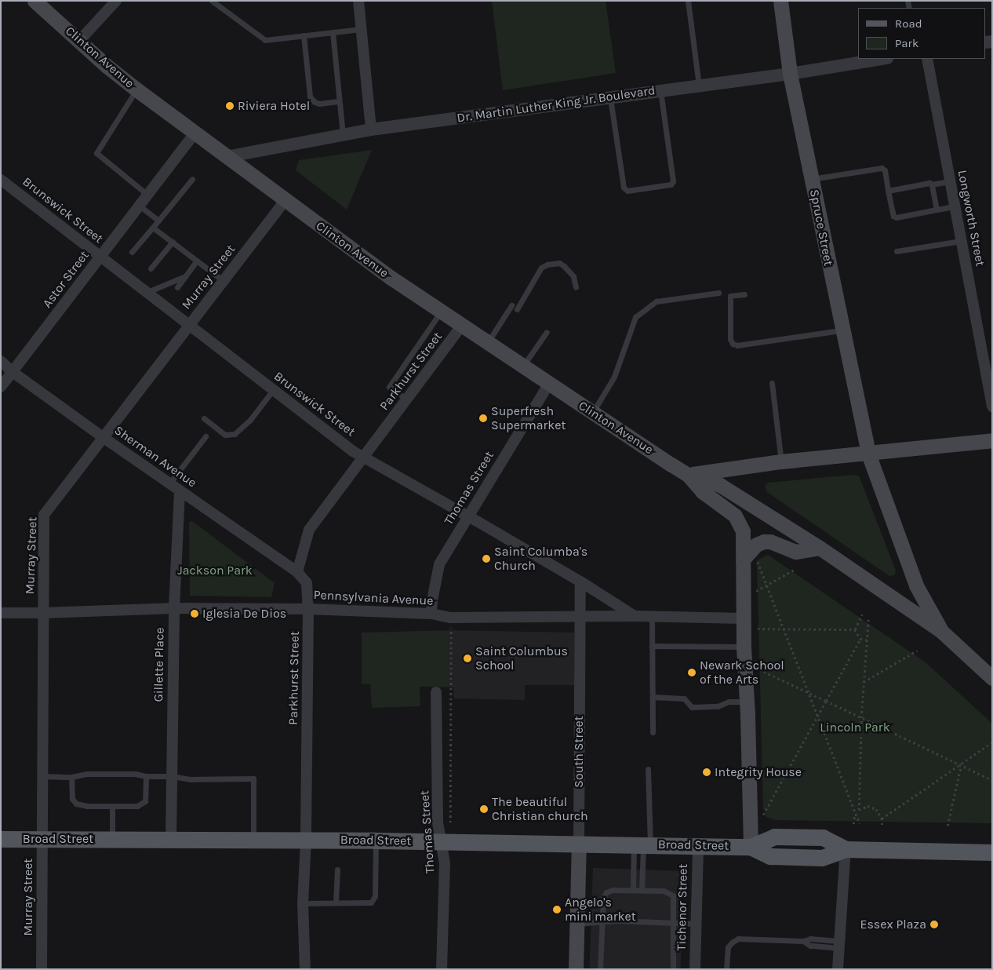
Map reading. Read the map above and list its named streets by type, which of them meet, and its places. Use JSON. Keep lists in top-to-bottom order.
{
  "streets": {
    "main road": [
      "Clinton Avenue",
      "Spruce Street",
      "South Street",
      "Broad Street"
    ],
    "street": [
      "Dr. Martin Luther King Jr. Boulevard",
      "Brunswick Street",
      "Longworth Street",
      "Murray Street",
      "Astor Street",
      "Parkhurst Street",
      "Sherman Avenue",
      "Thomas Street",
      "Pennsylvania Avenue",
      "Gillette Place",
      "Tichenor Street"
    ]
  },
  "crossings": [
    ["Clinton Avenue", "Dr. Martin Luther King Jr. Boulevard"],
    ["Clinton Avenue", "Murray Street"],
    ["Clinton Avenue", "Astor Street"],
    ["Clinton Avenue", "Parkhurst Street"],
    ["Clinton Avenue", "Thomas Street"],
    ["Dr. Martin Luther King Jr. Boulevard", "Spruce Street"],
    ["Brunswick Street", "Murray Street"],
    ["Brunswick Street", "Astor Street"],
    ["Brunswick Street", "Parkhurst Street"],
    ["Brunswick Street", "Thomas Street"],
    ["Brunswick Street", "Pennsylvania Avenue"],
    ["Brunswick Street", "South Street"],
    ["Murray Street", "Sherman Avenue"],
    ["Murray Street", "Pennsylvania Avenue"],
    ["Murray Street", "Broad Street"],
    ["Astor Street", "Sherman Avenue"],
    ["Parkhurst Street", "Sherman Avenue"],
    ["Parkhurst Street", "Pennsylvania Avenue"],
    ["Parkhurst Street", "Broad Street"],
    ["Sherman Avenue", "Gillette Place"],
    ["Thomas Street", "Pennsylvania Avenue"],
    ["Thomas Street", "Broad Street"],
    ["Pennsylvania Avenue", "Gillette Place"],
    ["Pennsylvania Avenue", "South Street"],
    ["Gillette Place", "Broad Street"],
    ["South Street", "Broad Street"],
    ["Broad Street", "Tichenor Street"]
  ],
  "parks": ["Jackson Park", "Lincoln Park"],
  "places": [
    "Riviera Hotel",
    "Superfresh Supermarket",
    "Saint Columba's Church",
    "Iglesia De Dios",
    "Saint Columbus School",
    "Newark School of the Arts",
    "Integrity House",
    "The beautiful Christian church",
    "Angelo's mini market",
    "Essex Plaza"
  ],
  "legend": ["Road", "Park"]
}
